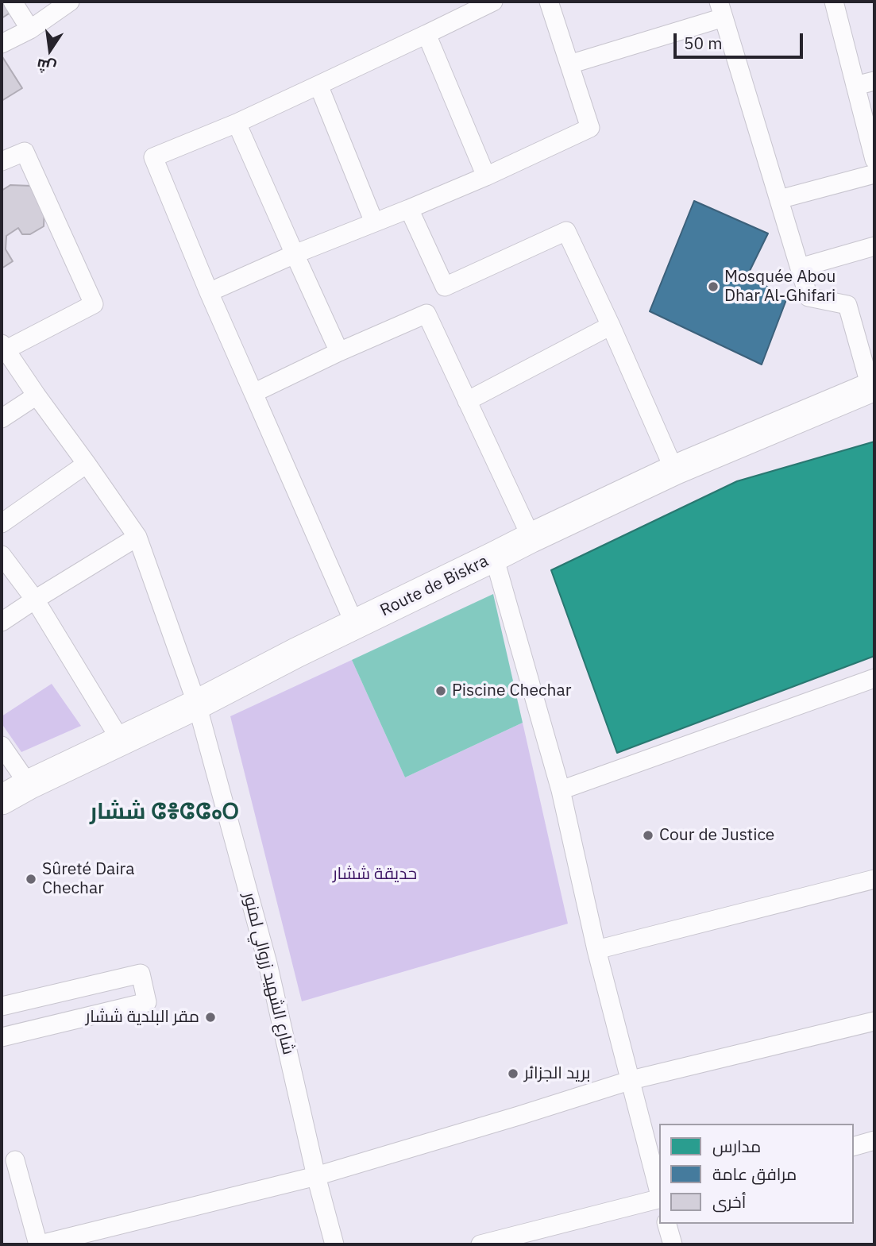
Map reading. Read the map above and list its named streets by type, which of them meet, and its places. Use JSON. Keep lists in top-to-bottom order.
{
  "streets": {
    "main road": ["Route de Biskra"],
    "street": ["شارع الشهيد زروالي لمنور"]
  },
  "crossings": [
    ["Route de Biskra", "شارع الشهيد زروالي لمنور"]
  ],
  "districts": ["ششار ⵛⴻⵛⵛⴰⵔ"],
  "parks": ["حديقة ششار"],
  "places": [
    "Mosquée Abou Dhar Al-Ghifari",
    "Piscine Chechar",
    "Cour de Justice",
    "Sûreté Daira Chechar",
    "مقر البلدية ششار",
    "بريد الجزائر"
  ],
  "legend": ["مدارس", "مرافق عامة", "أخرى"],
  "scale_bar": "50 m",
  "north": "bottom"
}
